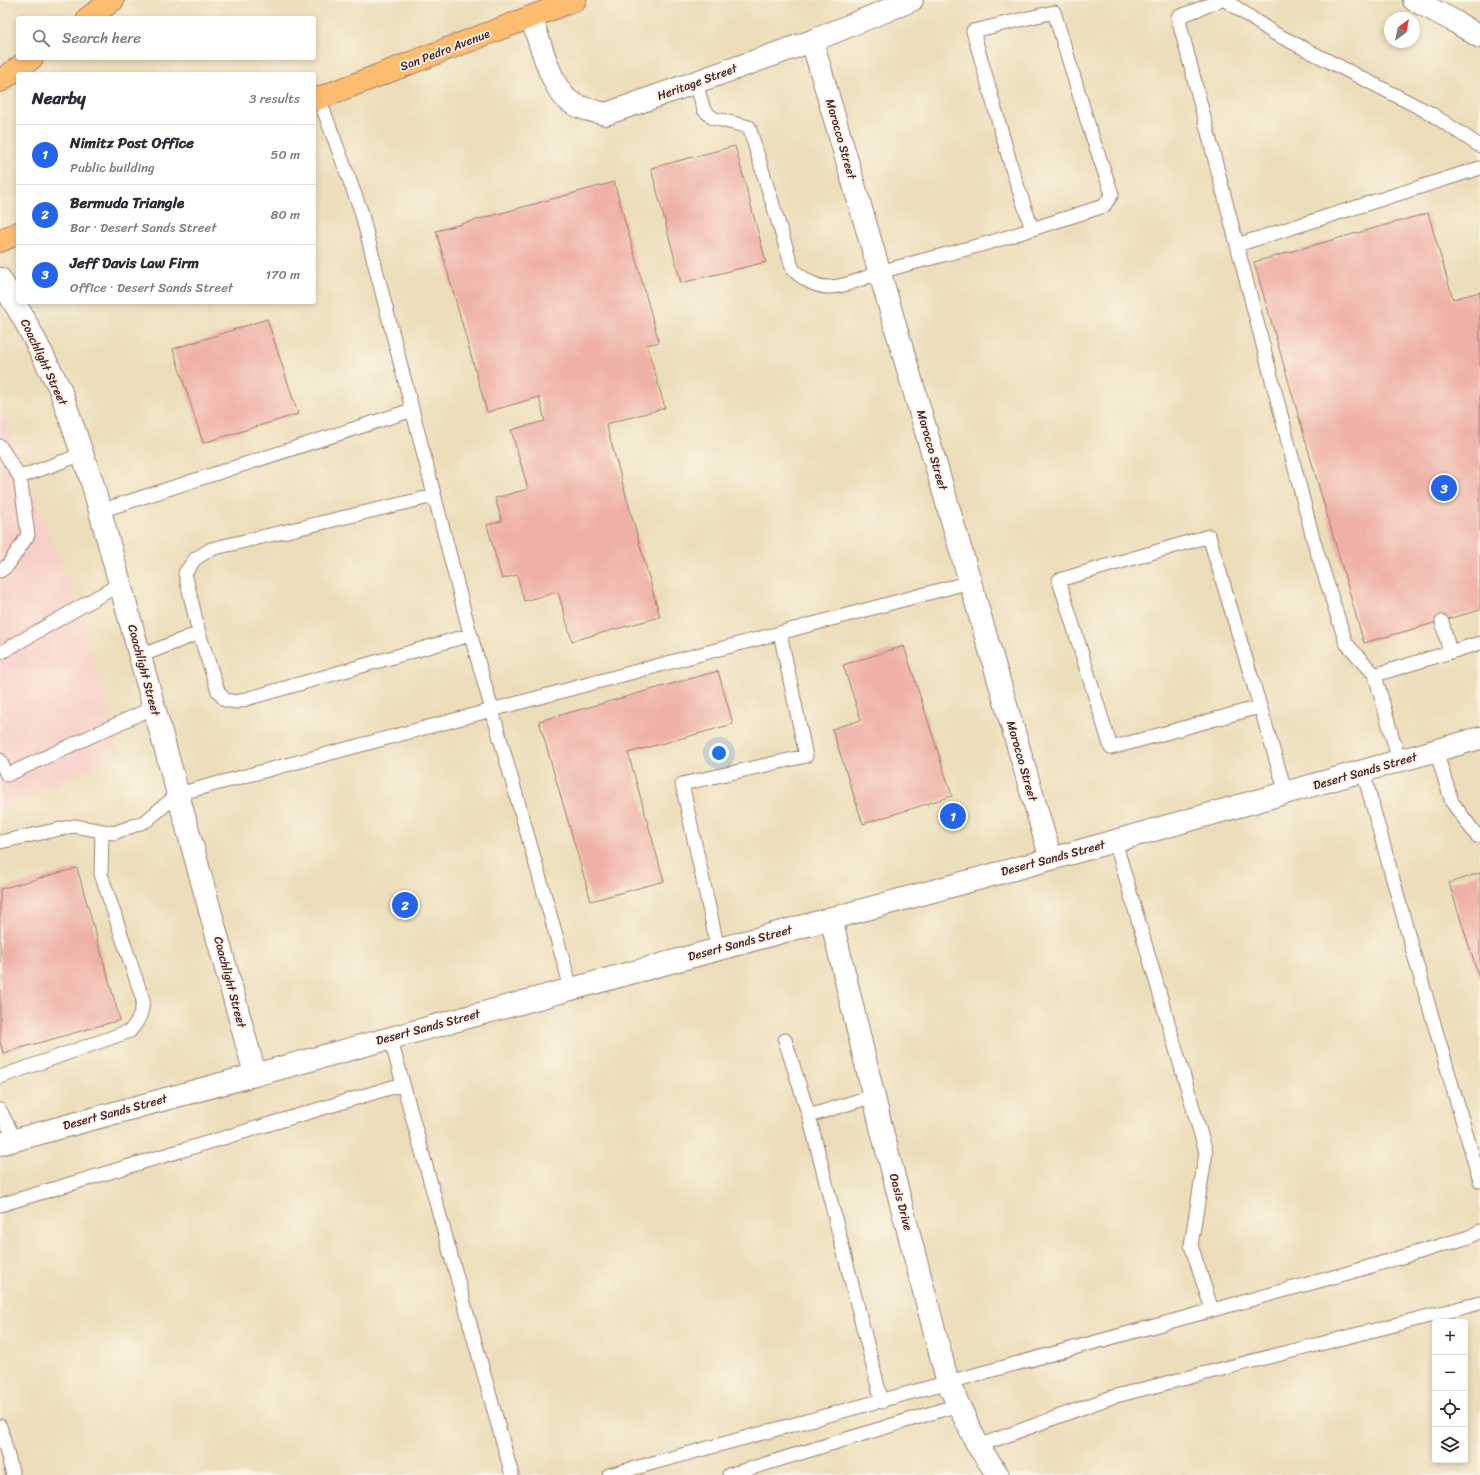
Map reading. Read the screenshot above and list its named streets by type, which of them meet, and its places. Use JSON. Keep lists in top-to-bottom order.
{
  "streets": {
    "main road": ["San Pedro Avenue"],
    "street": [
      "Heritage Street",
      "Morocco Street",
      "Coachlight Street",
      "Desert Sands Street",
      "Oasis Drive"
    ]
  },
  "crossings": [
    ["San Pedro Avenue", "Heritage Street"],
    ["Heritage Street", "Morocco Street"],
    ["Morocco Street", "Desert Sands Street"],
    ["Coachlight Street", "Desert Sands Street"],
    ["Desert Sands Street", "Oasis Drive"]
  ],
  "north": "top right",
  "page": {
    "search": "Search here",
    "heading": ["Nearby", "3 results"],
    "list": [
      {
        "mark": "1",
        "name": "Nimitz Post Office",
        "note": "Public building",
        "value": "50 m"
      },
      {
        "mark": "2",
        "name": "Bermuda Triangle",
        "note": "Bar · Desert Sands Street",
        "value": "80 m"
      },
      {
        "mark": "3",
        "name": "Jeff Davis Law Firm",
        "note": "Office · Desert Sands Street",
        "value": "170 m"
      }
    ],
    "pins": ["3", "1", "2"],
    "map_buttons": ["+", "−"]
  }
}
